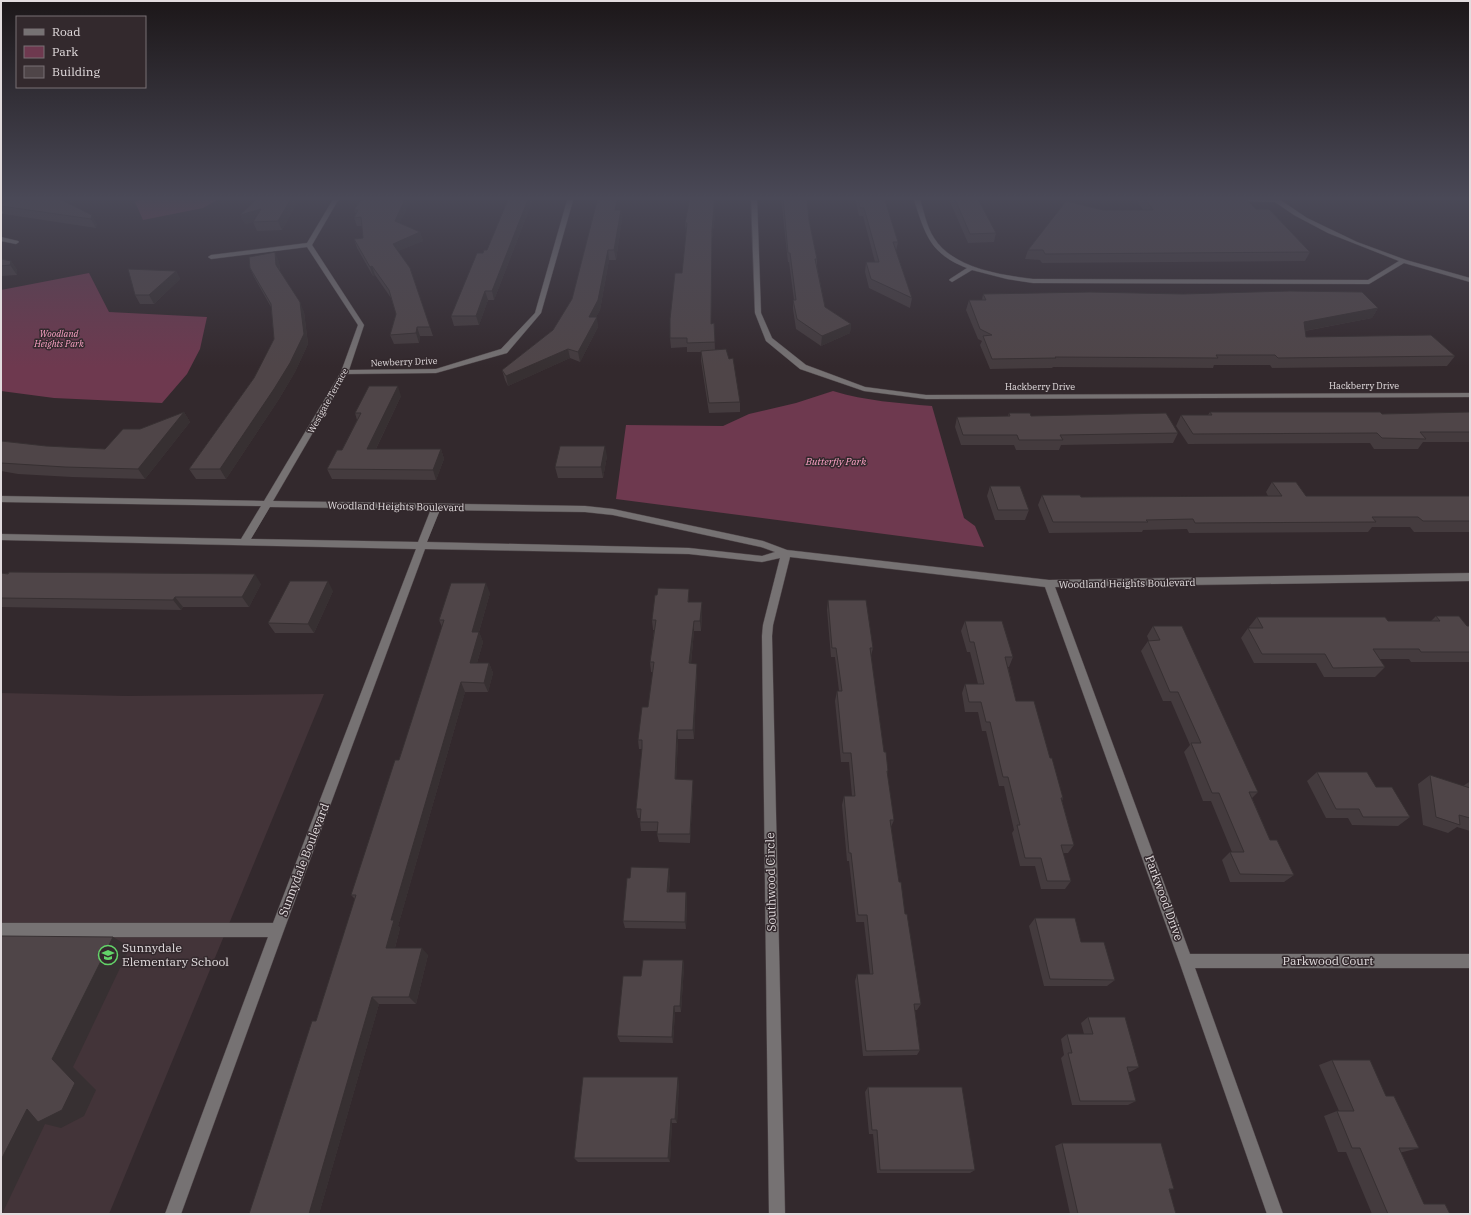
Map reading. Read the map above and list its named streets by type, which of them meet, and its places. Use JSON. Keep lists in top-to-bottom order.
{
  "streets": {
    "street": [
      "Newberry Drive",
      "Hackberry Drive",
      "Westgate Terrace",
      "Woodland Heights Boulevard",
      "Sunnydale Boulevard",
      "Southwood Circle",
      "Parkwood Drive",
      "Parkwood Court"
    ]
  },
  "crossings": [
    ["Newberry Drive", "Westgate Terrace"],
    ["Westgate Terrace", "Woodland Heights Boulevard"],
    ["Woodland Heights Boulevard", "Sunnydale Boulevard"],
    ["Woodland Heights Boulevard", "Southwood Circle"],
    ["Woodland Heights Boulevard", "Parkwood Drive"],
    ["Parkwood Drive", "Parkwood Court"]
  ],
  "parks": ["Woodland Heights Park", "Butterfly Park"],
  "places": {
    "school or university": ["Sunnydale Elementary School"]
  },
  "legend": ["Road", "Park", "Building"]
}
